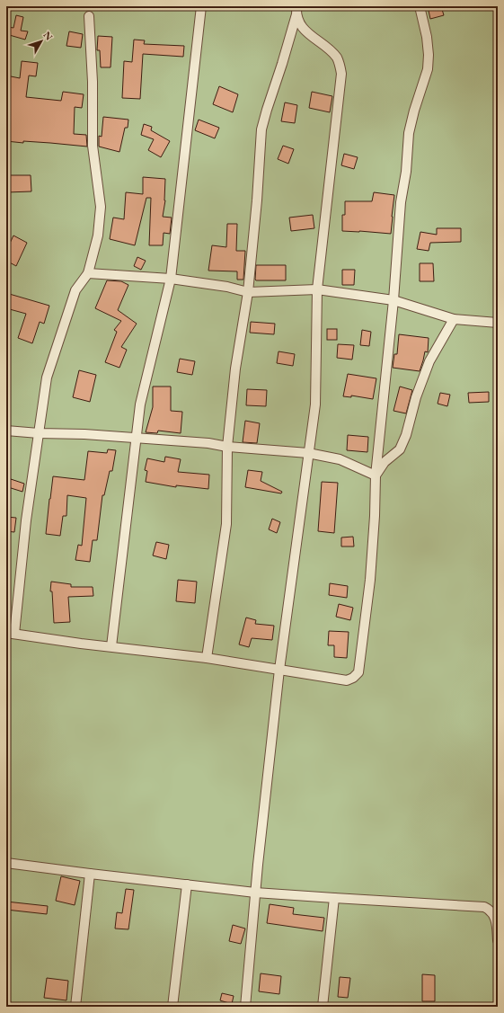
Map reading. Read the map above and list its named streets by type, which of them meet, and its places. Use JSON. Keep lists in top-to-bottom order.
{
  "north": "top right"
}
